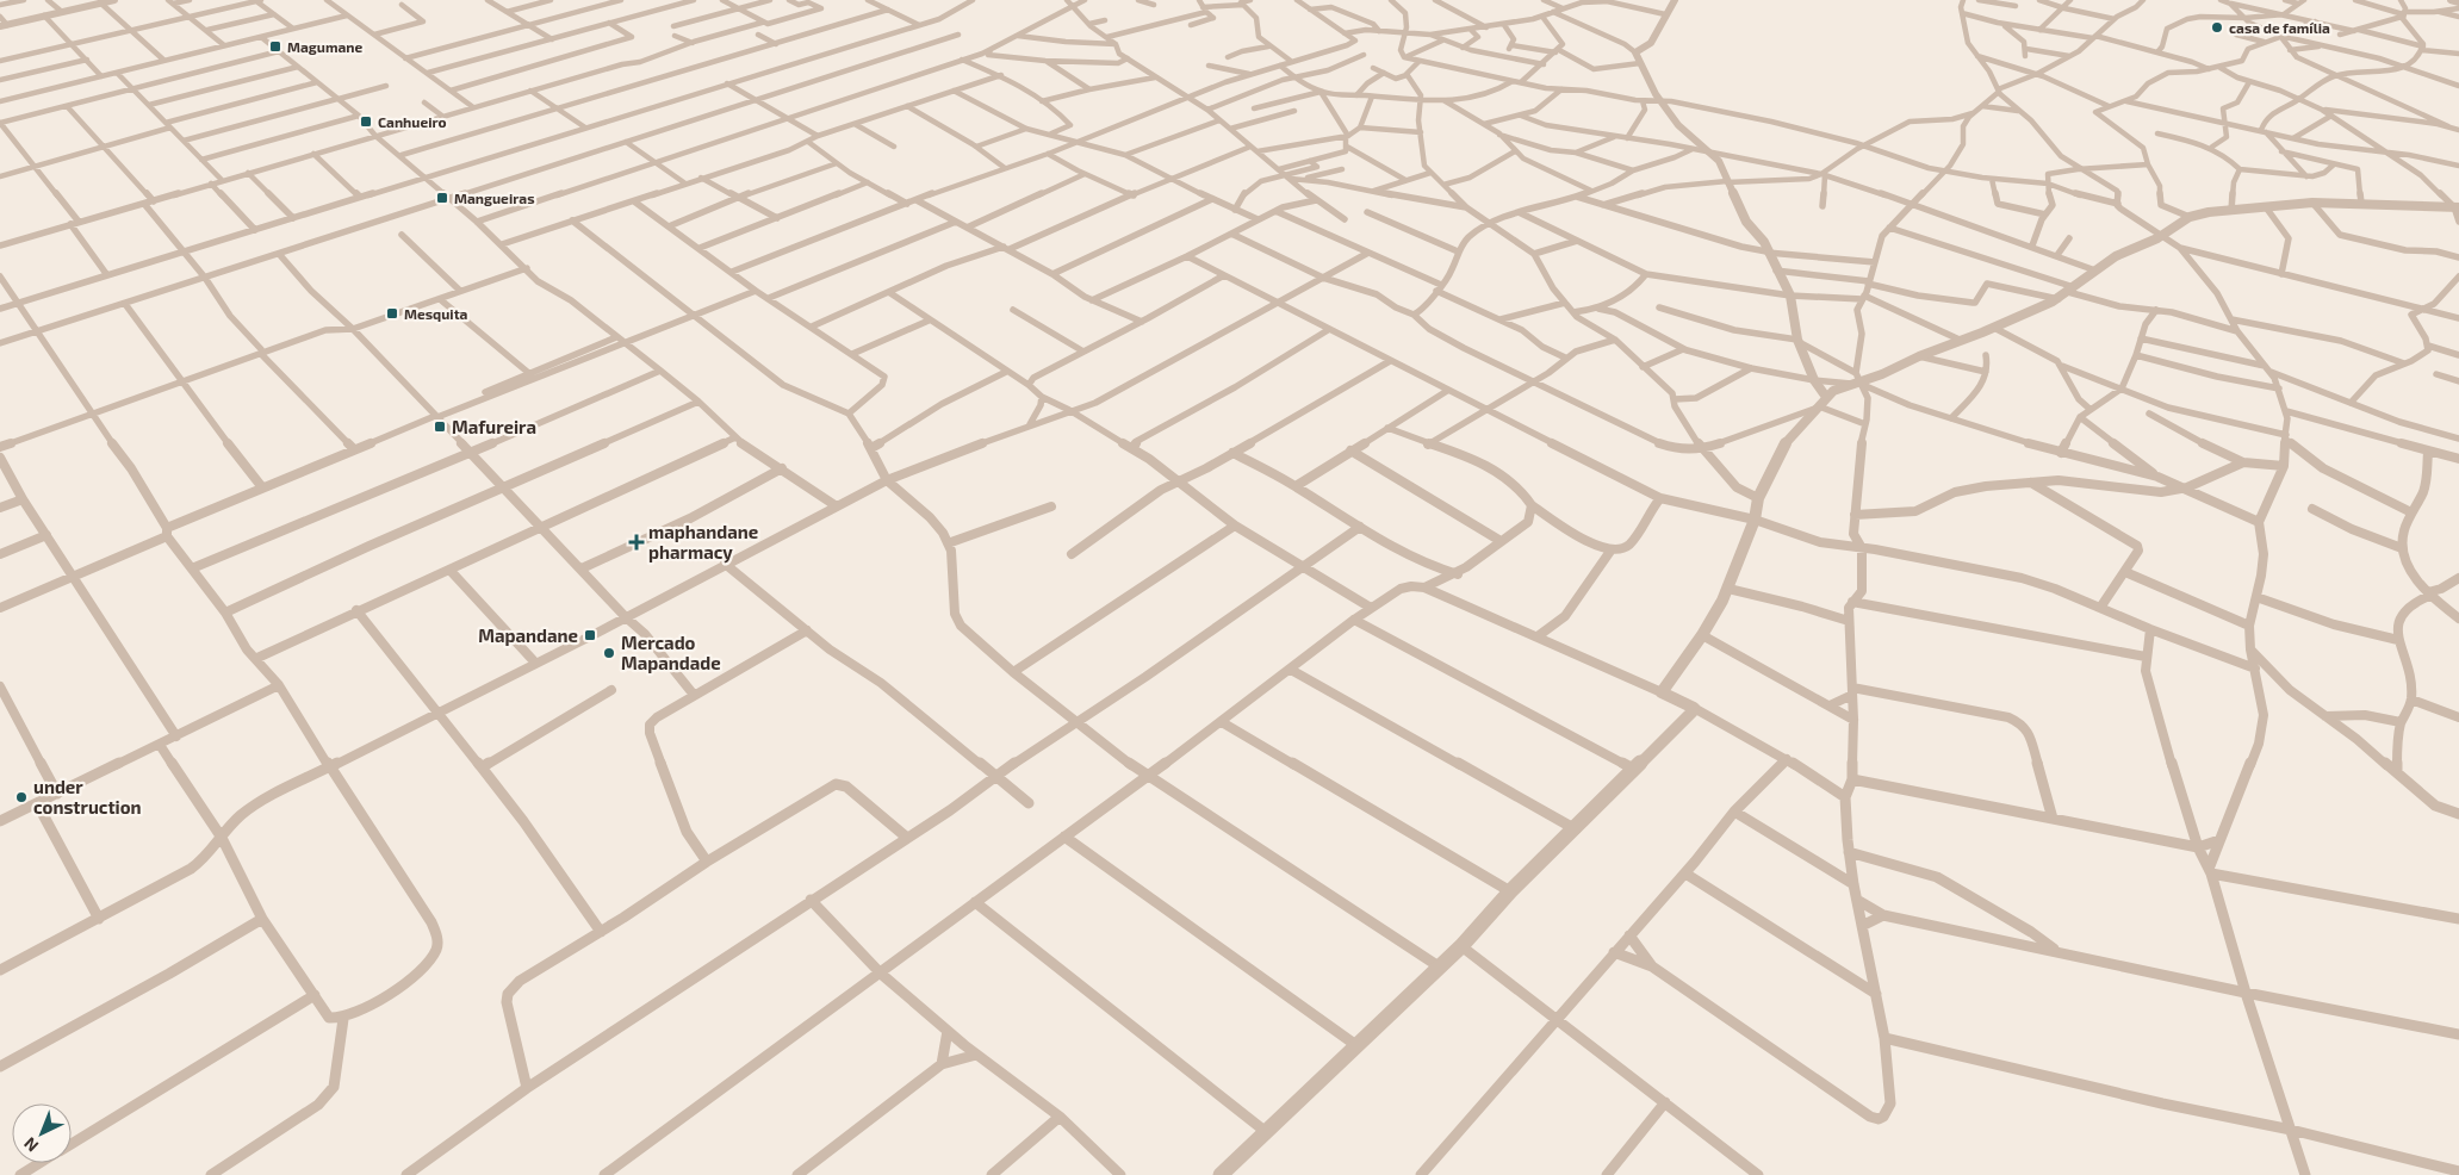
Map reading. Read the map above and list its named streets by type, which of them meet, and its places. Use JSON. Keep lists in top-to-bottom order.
{
  "places": {
    "other": ["casa de família", "Mercado Mapandade", "under construction"],
    "transit": [
      "Magumane",
      "Canhueiro",
      "Mangueiras",
      "Mesquita",
      "Mafureira",
      "Mapandane"
    ],
    "health": ["maphandane pharmacy"]
  },
  "north": "bottom left"
}
